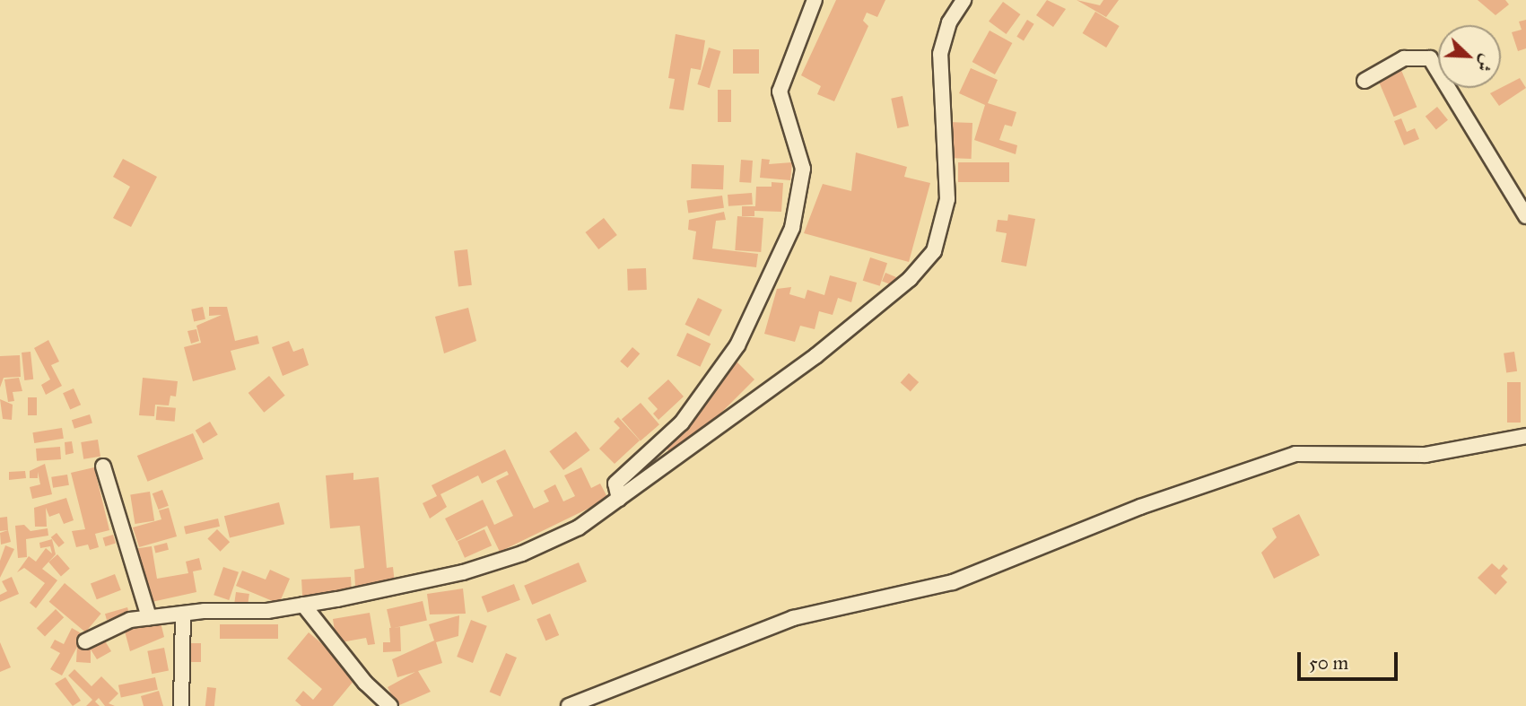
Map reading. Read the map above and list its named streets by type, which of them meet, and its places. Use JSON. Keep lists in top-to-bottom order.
{
  "scale_bar": "50 m",
  "north": "bottom right"
}
